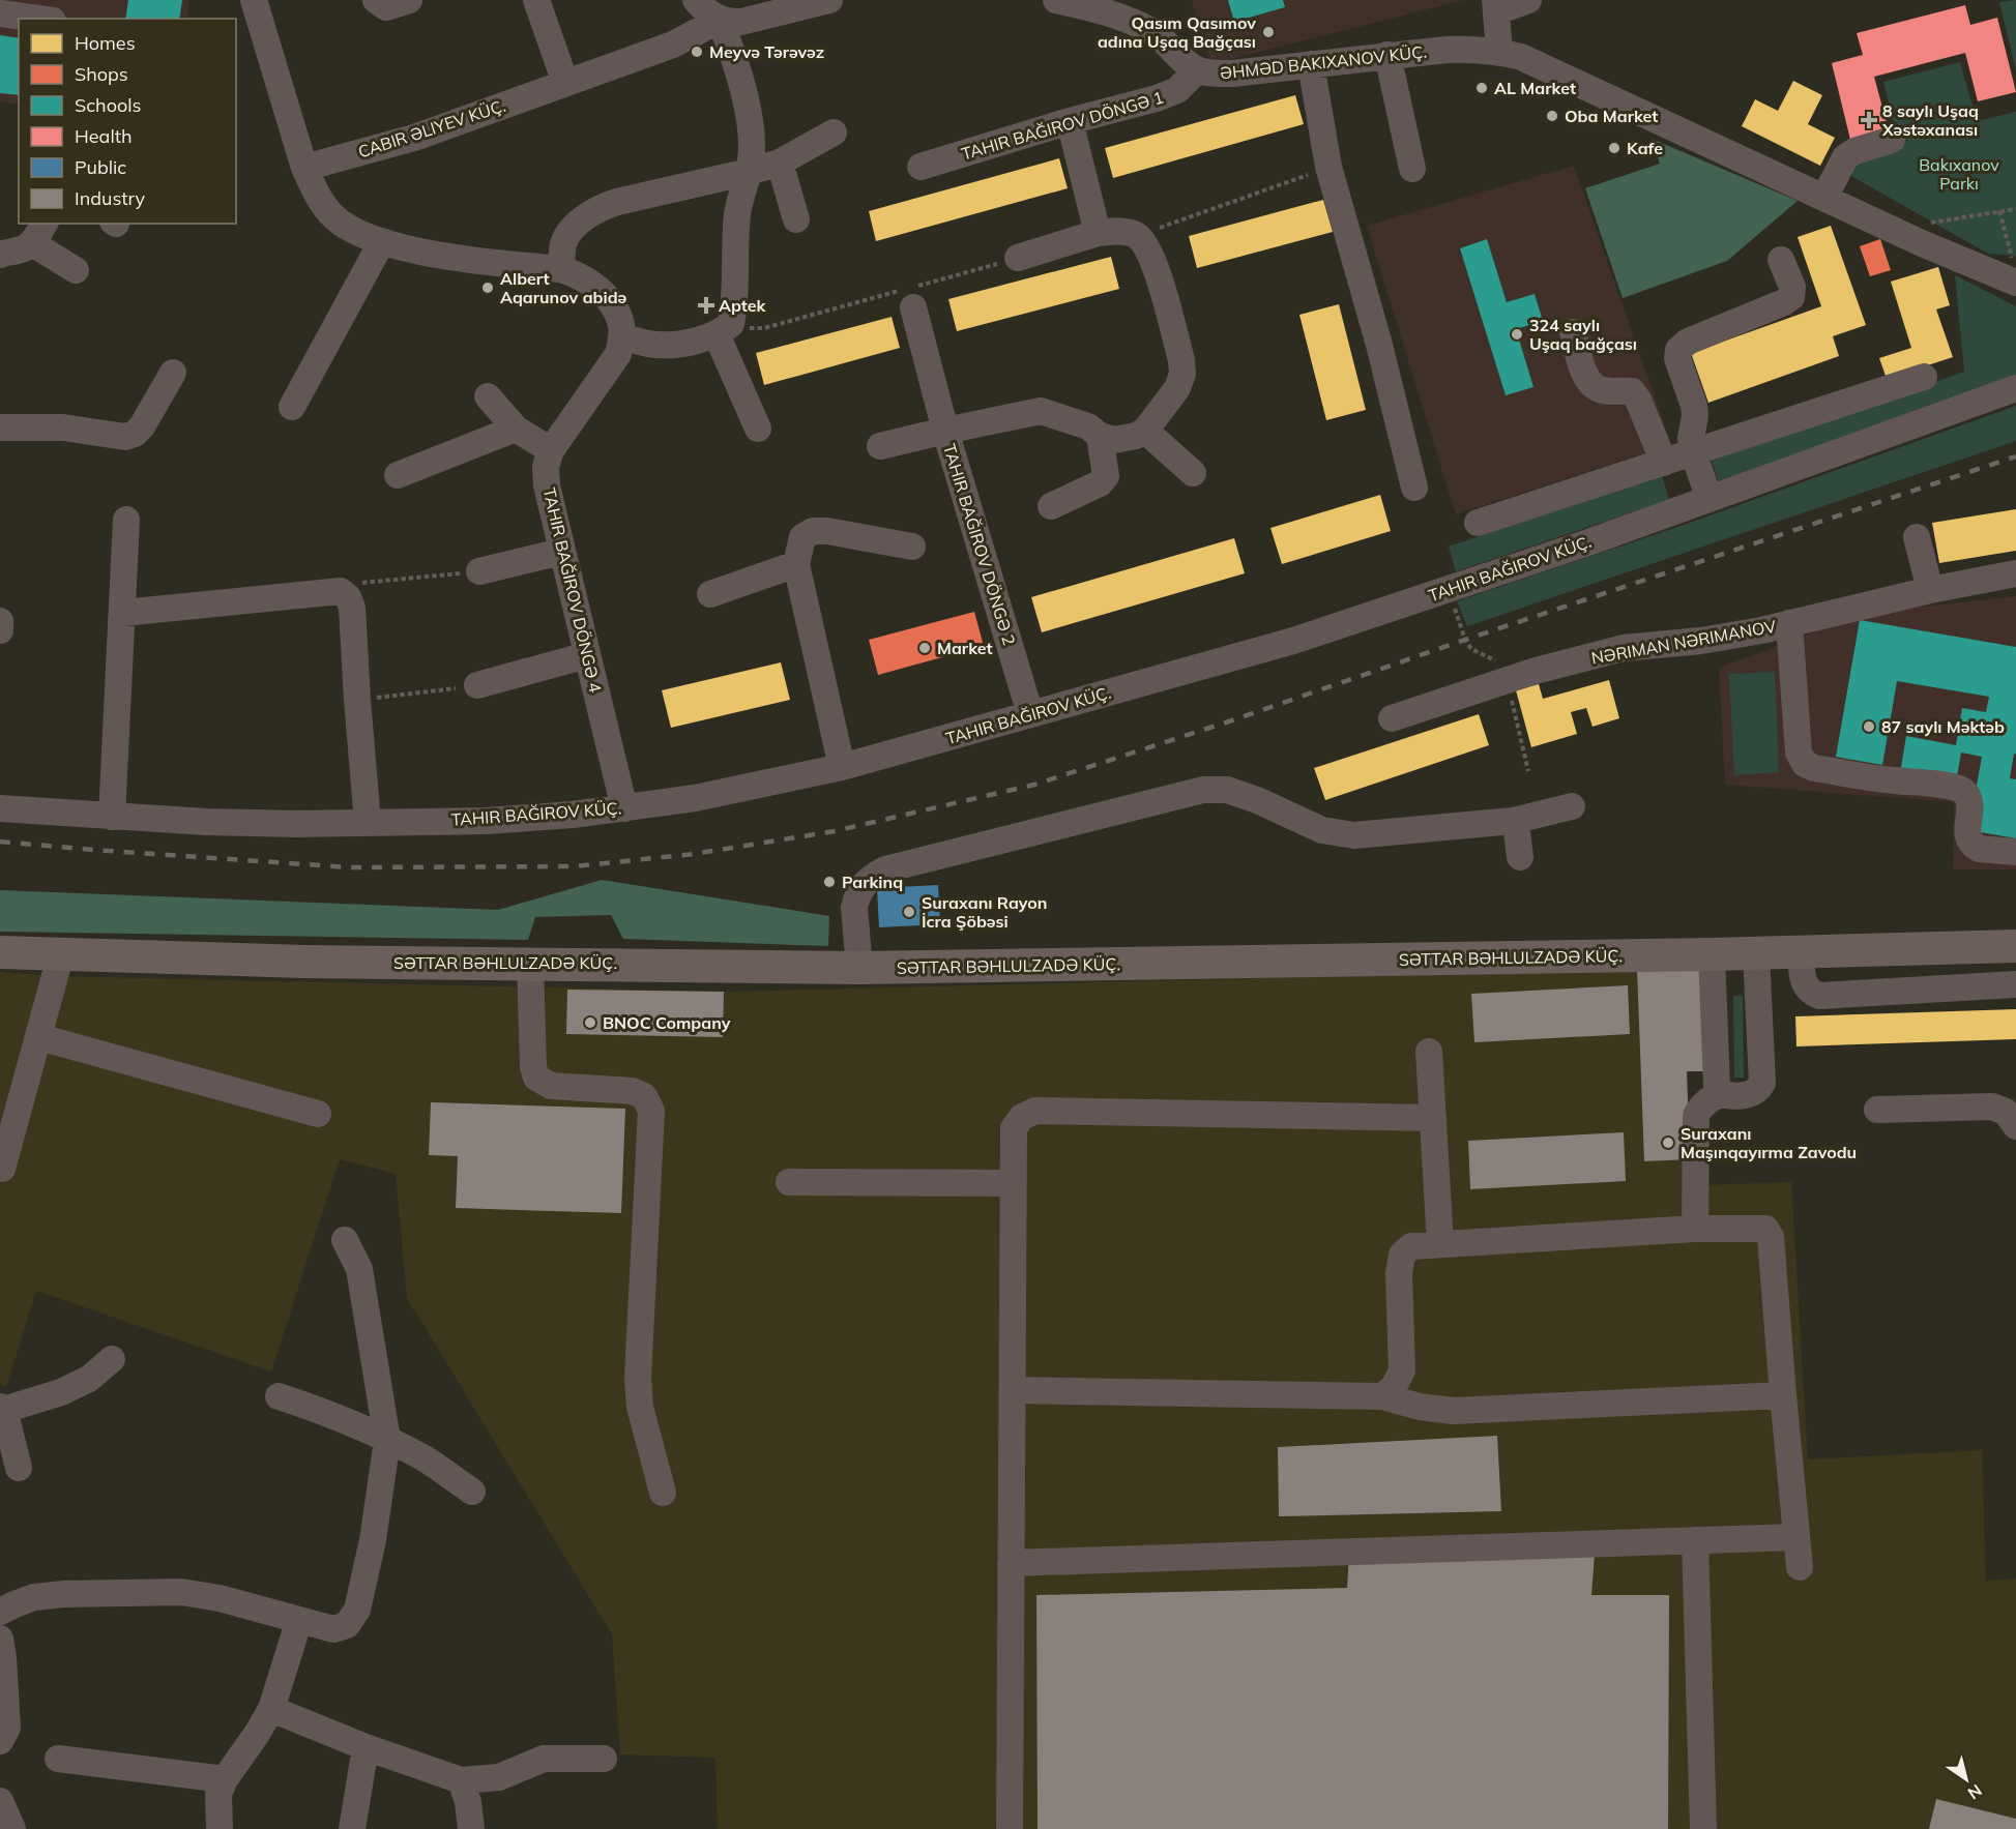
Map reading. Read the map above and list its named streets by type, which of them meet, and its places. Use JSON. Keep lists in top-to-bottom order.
{
  "streets": {
    "main road": ["SƏTTAR BƏHLULZADƏ KÜÇ."],
    "street": ["CABIR ƏLIYEV KÜÇ.", "NƏRIMAN NƏRIMANOV"]
  },
  "parks": ["Bakıxanov Parkı"],
  "places": {
    "other": [
      "Qasım Qasımov adına Uşaq Bağçası",
      "Meyvə Tərəvəz",
      "AL Market",
      "Oba Market",
      "Kafe",
      "Albert Aqarunov abidə",
      "324 saylı Uşaq bağçası",
      "Market",
      "87 saylı Məktəb",
      "Parkinq",
      "Suraxanı Rayon İcra Şöbəsi",
      "BNOC Company",
      "Suraxanı Maşınqayırma Zavodu"
    ],
    "health": ["8 saylı Uşaq Xəstəxanası", "Aptek"]
  },
  "legend": [
    "Homes",
    "Shops",
    "Schools",
    "Health",
    "Public",
    "Industry"
  ],
  "north": "bottom right"
}
